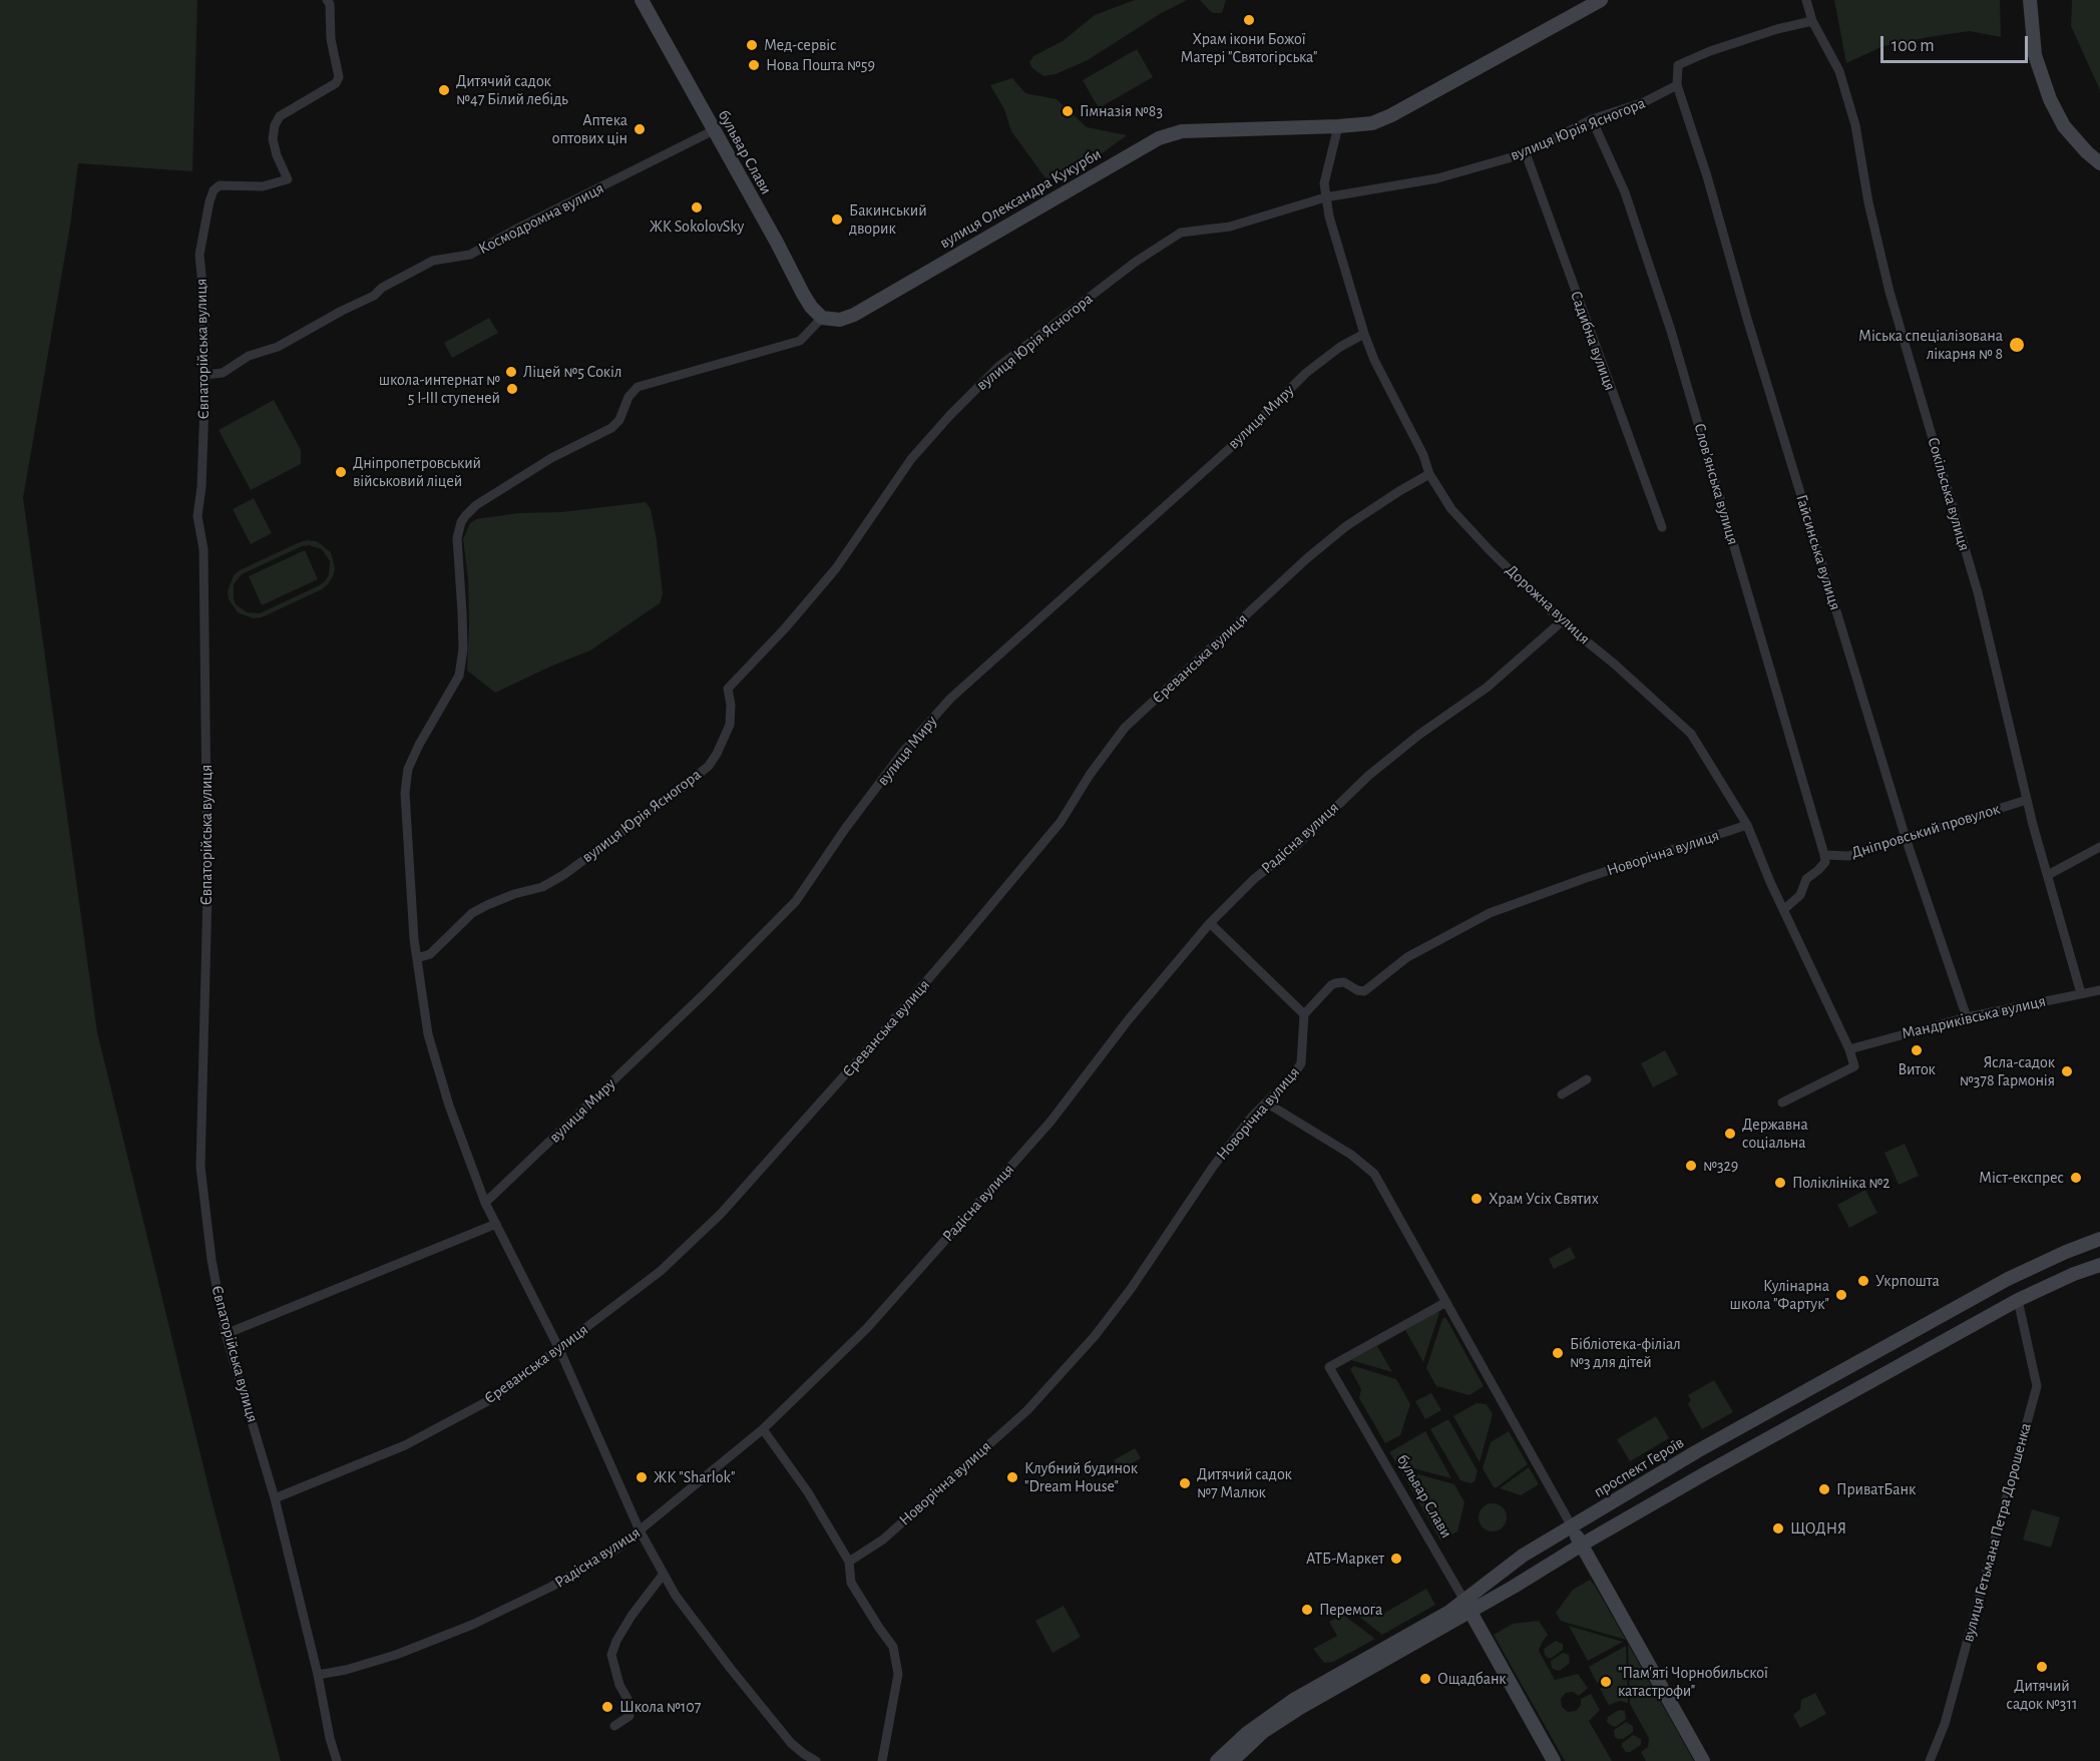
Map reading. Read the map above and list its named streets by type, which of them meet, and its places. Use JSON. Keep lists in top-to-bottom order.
{
  "streets": {
    "main road": ["бульвар Слави", "вулиця Олександра Кукурби", "проспект Героїв"],
    "street": [
      "вулиця Юрія Ясногора",
      "Космодромна вулиця",
      "Садибна вулиця",
      "Євпаторійська вулиця",
      "вулиця Миру",
      "Словʼянська вулиця",
      "Сокільська вулиця",
      "Гайсинська вулиця",
      "Дорожна вулиця",
      "Єреванська вулиця",
      "Дніпровський провулок",
      "Радісна вулиця",
      "Новорічна вулиця",
      "Мандриківська вулиця",
      "вулиця Гетьмана Петра Дорошенка"
    ]
  },
  "crossings": [
    ["вулиця Юрія Ясногора", "Садибна вулиця"],
    ["вулиця Юрія Ясногора", "Словʼянська вулиця"],
    ["вулиця Юрія Ясногора", "Гайсинська вулиця"],
    ["вулиця Юрія Ясногора", "Дорожна вулиця"],
    ["бульвар Слави", "вулиця Олександра Кукурби"],
    ["бульвар Слави", "Космодромна вулиця"],
    ["бульвар Слави", "проспект Героїв"],
    ["вулиця Олександра Кукурби", "Дорожна вулиця"],
    ["Космодромна вулиця", "Євпаторійська вулиця"],
    ["Євпаторійська вулиця", "Єреванська вулиця"],
    ["Євпаторійська вулиця", "Радісна вулиця"],
    ["вулиця Миру", "Дорожна вулиця"],
    ["Словʼянська вулиця", "Дніпровський провулок"],
    ["Сокільська вулиця", "Дніпровський провулок"],
    ["Сокільська вулиця", "Мандриківська вулиця"],
    ["Гайсинська вулиця", "Дніпровський провулок"],
    ["Гайсинська вулиця", "Мандриківська вулиця"],
    ["Дорожна вулиця", "Єреванська вулиця"],
    ["Дорожна вулиця", "Радісна вулиця"],
    ["Дорожна вулиця", "Новорічна вулиця"],
    ["Дорожна вулиця", "Мандриківська вулиця"],
    ["проспект Героїв", "вулиця Гетьмана Петра Дорошенка"]
  ],
  "places": [
    "Храм ікони Божої Матері \"Святогірська\"",
    "Мед-сервіс",
    "Нова Пошта №59",
    "Дитячий садок №47 Білий лебідь",
    "Гімназія №83",
    "Аптека оптових цін",
    "ЖК SokolovSky",
    "Бакинський дворик",
    "Міська спеціалізована лікарня № 8",
    "Ліцей №5 Сокіл",
    "школа-интернат № 5 I-III ступеней",
    "Дніпропетровський військовий ліцей",
    "Виток",
    "Ясла-садок №378 Гармонія",
    "Державна соціальна",
    "№329",
    "Міст-експрес",
    "Поліклініка №2",
    "Храм Усіх Святих",
    "Укрпошта",
    "Кулінарна школа \"Фартук\"",
    "Бібліотека-філіал №3 для дітей",
    "ЖК \"Sharlok\"",
    "Клубний будинок \"Dream House\"",
    "Дитячий садок №7 Малюк",
    "ПриватБанк",
    "ЩОДНЯ",
    "АТБ-Маркет",
    "Перемога",
    "Дитячий садок №311",
    "Ощадбанк",
    "\"Пам'яті Чорнобильскої катастрофи\"",
    "Школа №107"
  ],
  "scale_bar": "100 m"
}
